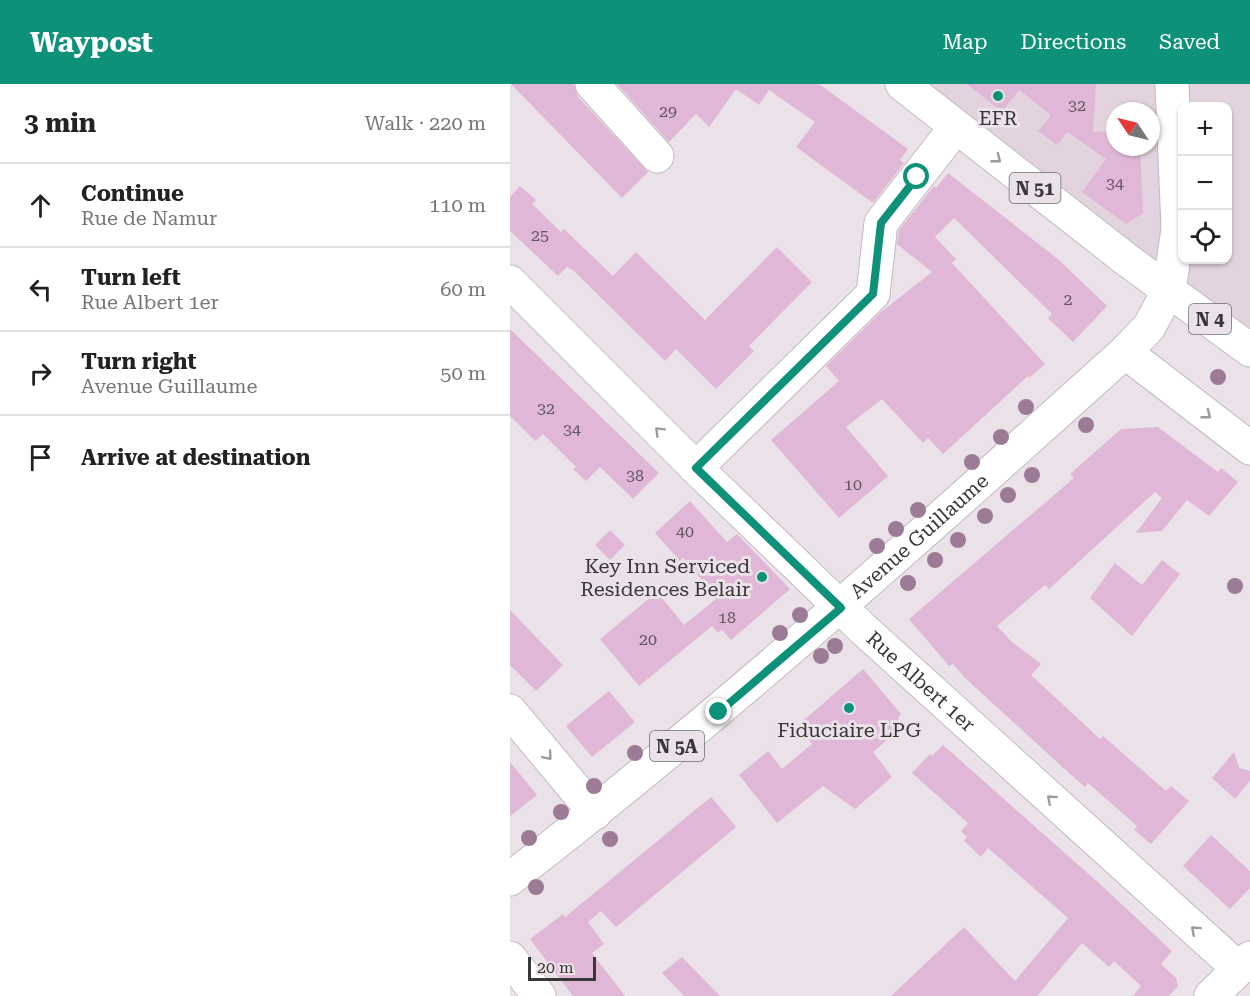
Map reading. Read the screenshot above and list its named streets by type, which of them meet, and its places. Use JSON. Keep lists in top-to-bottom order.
{
  "streets": {
    "street": [
      "N 51",
      "N 4",
      "Avenue Guillaume",
      "Rue Albert 1er",
      "N 5A"
    ]
  },
  "crossings": [
    ["N 51", "N 4"],
    ["N 51", "Avenue Guillaume"],
    ["N 4", "Avenue Guillaume"],
    ["Avenue Guillaume", "Rue Albert 1er"]
  ],
  "one_way": ["Rue Albert 1er"],
  "places": ["EFR", "Key Inn Serviced Residences Belair", "Fiduciaire LPG"],
  "house_numbers": [
    "32",
    "29",
    "34",
    "25",
    "2",
    "32",
    "34",
    "38",
    "10",
    "40",
    "18",
    "20"
  ],
  "scale_bar": "20 m",
  "north": "top left",
  "page": {
    "header": "Waypost",
    "nav": ["Map", "Directions", "Saved"],
    "heading": ["3 min", "Walk · 220 m"],
    "map_buttons": ["+", "−"],
    "list": [
      ["Continue", "Rue de Namur", "110 m"],
      ["Turn left", "Rue Albert 1er", "60 m"],
      ["Turn right", "Avenue Guillaume", "50 m"],
      "Arrive at destination"
    ],
    "scale": "20 m"
  }
}
